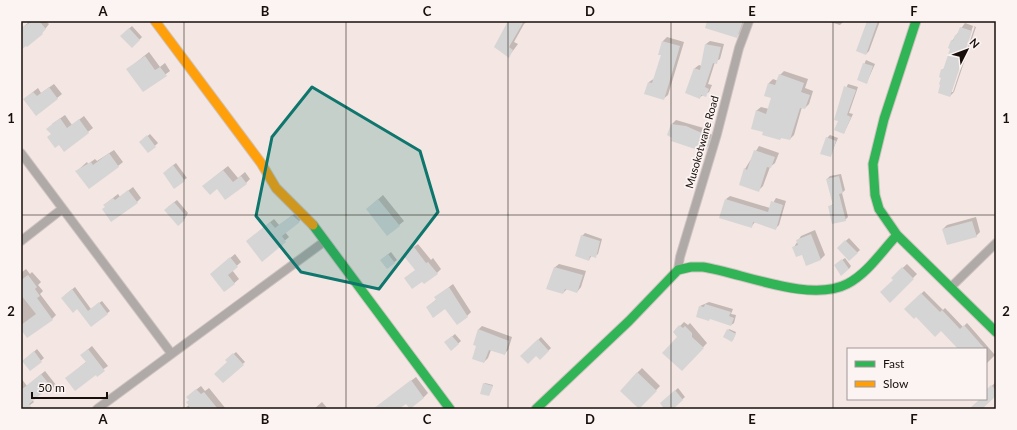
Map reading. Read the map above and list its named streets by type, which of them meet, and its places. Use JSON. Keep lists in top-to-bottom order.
{
  "streets": {
    "street": ["Musokotwane Road"]
  },
  "legend": ["Fast", "Slow"],
  "scale_bar": "50 m",
  "north": "top right",
  "grid": {
    "columns": [
      "A",
      "B",
      "C",
      "D",
      "E",
      "F"
    ],
    "rows": ["1", "2"]
  }
}
